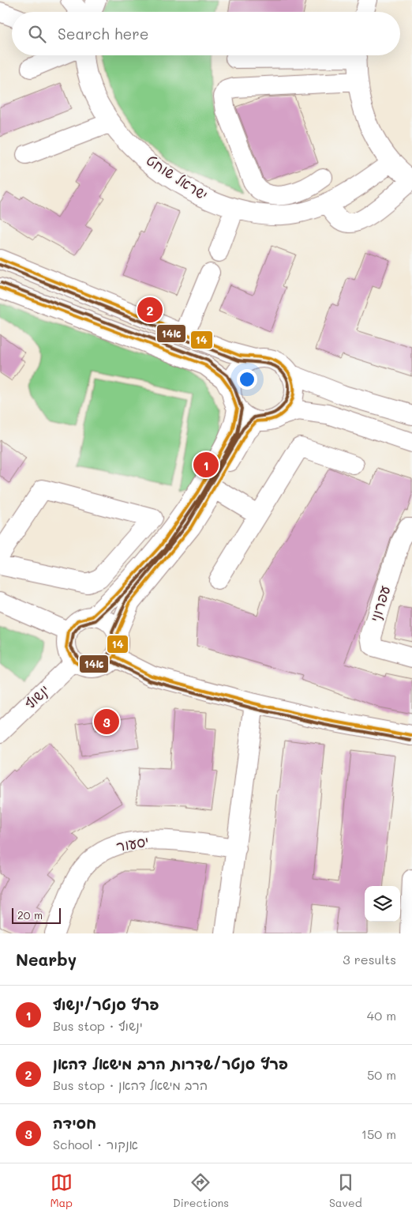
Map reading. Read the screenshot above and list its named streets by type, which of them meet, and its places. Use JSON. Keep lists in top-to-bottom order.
{
  "streets": {
    "street": [
      "ישראל שוחט",
      "עפרוני",
      "ינשוף",
      "יסעור"
    ]
  },
  "lines": ["transit line 14", "transit line 14א"],
  "scale_bar": "20 m",
  "page": {
    "search": "Search here",
    "pins": ["2", "1", "3"],
    "scale": "20 m",
    "heading": ["Nearby", "3 results"],
    "list": [
      {
        "mark": "1",
        "name": "פרץ סנטר/ינשוף",
        "note": "Bus stop · ינשוף",
        "value": "40 m"
      },
      {
        "mark": "2",
        "name": "פרץ סנטר/שדרות הרב מישאל דהאן",
        "note": "Bus stop · הרב מישאל דהאן",
        "value": "50 m"
      },
      {
        "mark": "3",
        "name": "חסידה",
        "note": "School · אנקור",
        "value": "150 m"
      }
    ],
    "nav": ["Map", "Directions", "Saved"]
  }
}
